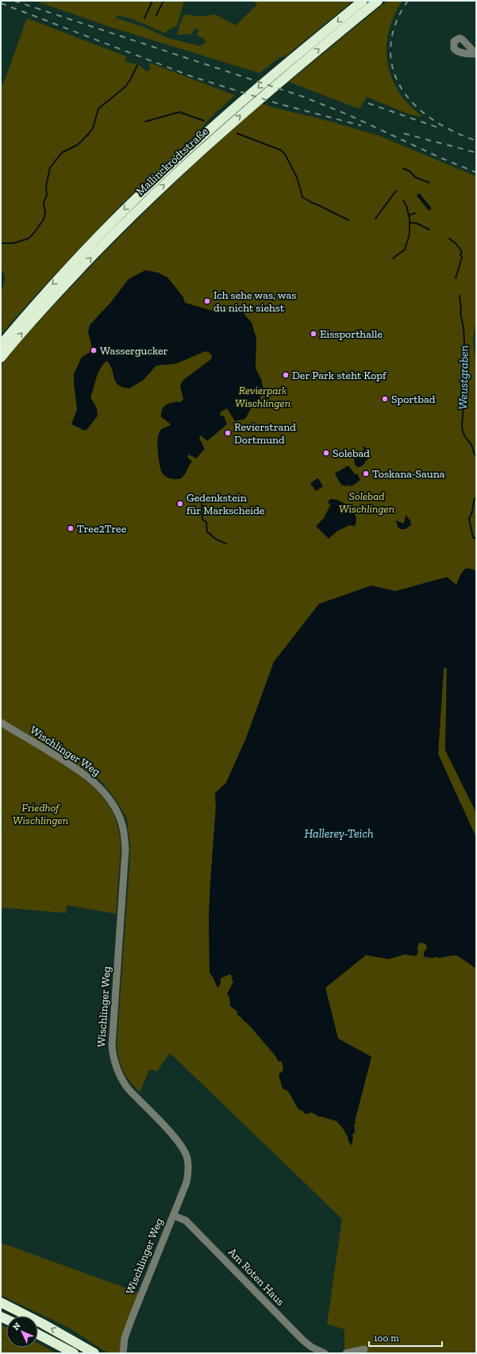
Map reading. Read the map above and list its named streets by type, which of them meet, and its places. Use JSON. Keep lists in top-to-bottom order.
{
  "streets": {
    "highway": ["Mallinckrodtstraße"],
    "street": ["Wischlinger Weg", "Am Roten Haus"]
  },
  "crossings": [
    ["Wischlinger Weg", "Am Roten Haus"]
  ],
  "water": ["Weustgraben", "Hallerey-Teich"],
  "parks": ["Revierpark Wischlingen", "Solebad Wischlingen", "Friedhof Wischlingen"],
  "places": [
    "Ich sehe was, was du nicht siehst",
    "Eissporthalle",
    "Wassergucker",
    "Der Park steht Kopf",
    "Sportbad",
    "Revierstrand Dortmund",
    "Solebad",
    "Toskana-Sauna",
    "Gedenkstein für Markscheide",
    "Tree2Tree"
  ],
  "scale_bar": "100 m",
  "north": "top left"
}
